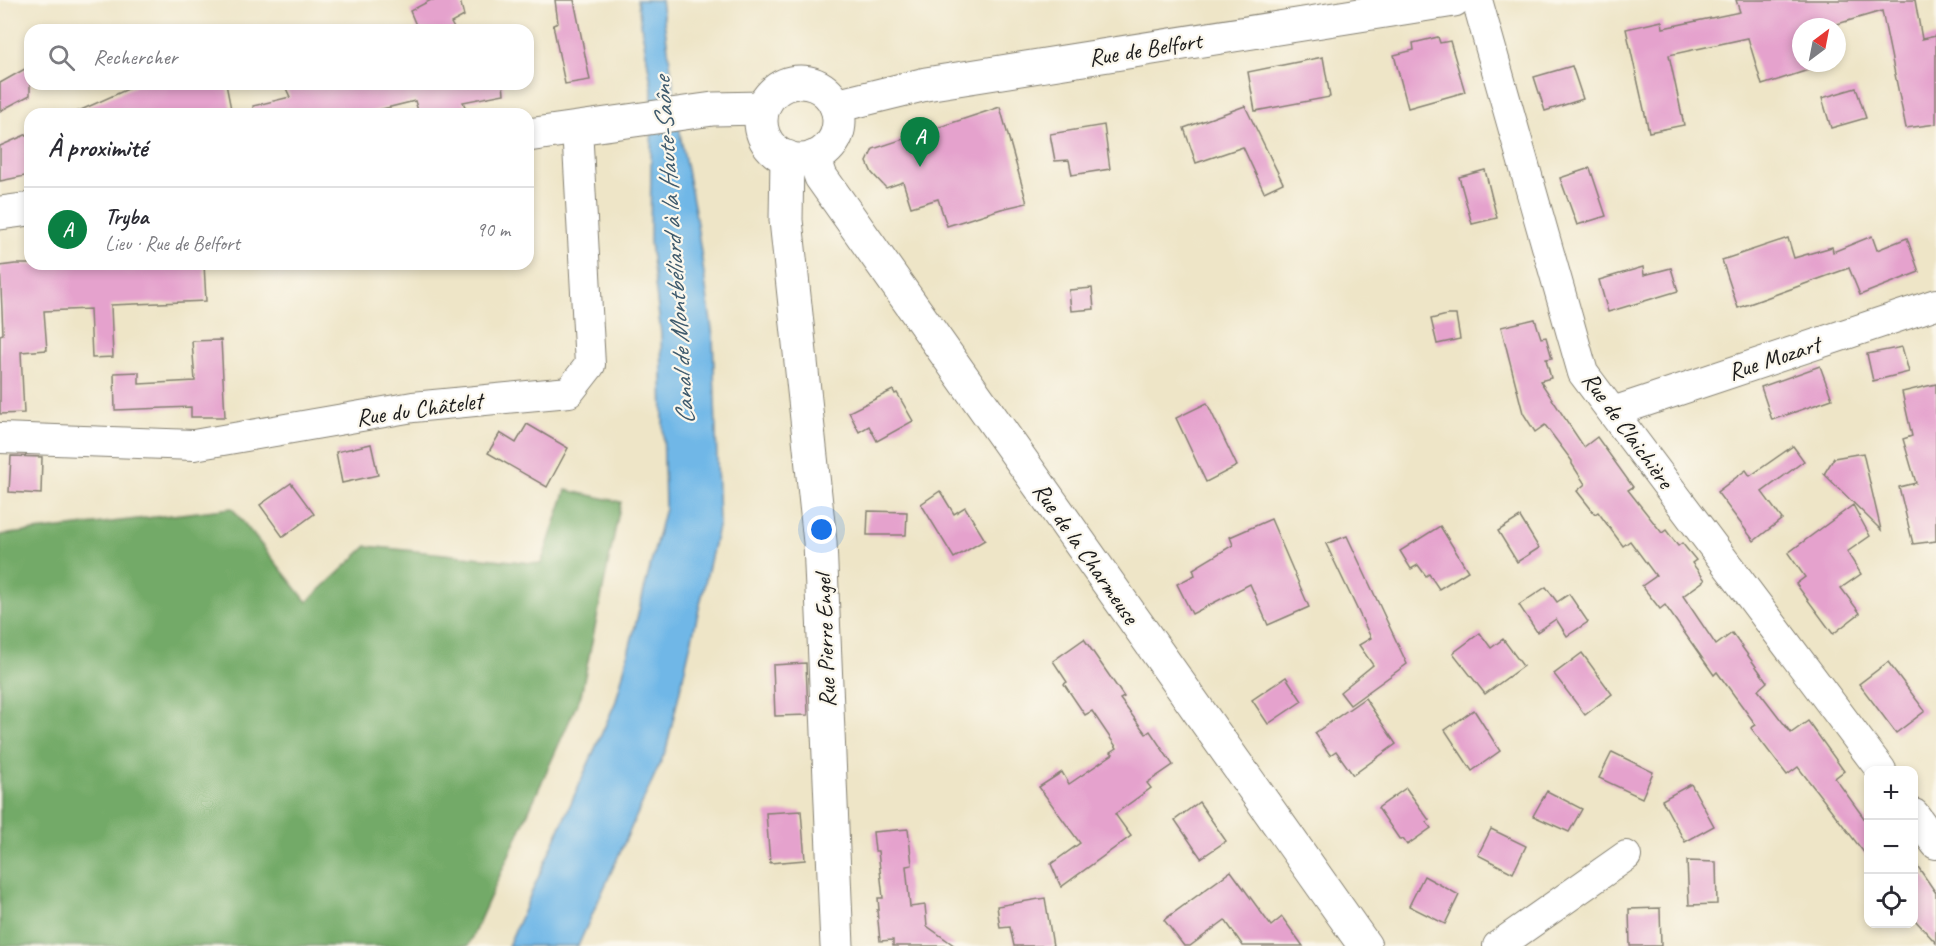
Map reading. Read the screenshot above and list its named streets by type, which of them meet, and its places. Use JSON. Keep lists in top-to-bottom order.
{
  "streets": {
    "main road": ["Rue de Belfort", "Rue de la Charmeuse", "Rue Pierre Engel"],
    "street": ["Rue Mozart", "Rue du Châtelet", "Rue de Claichière"]
  },
  "crossings": [
    ["Rue de Belfort", "Rue de la Charmeuse"],
    ["Rue de Belfort", "Rue Pierre Engel"],
    ["Rue Mozart", "Rue de Claichière"],
    ["Rue de la Charmeuse", "Rue Pierre Engel"]
  ],
  "water": ["Canal de Montbéliard à la Haute-Saône"],
  "north": "top right",
  "page": {
    "search": "Rechercher",
    "heading": "À proximité",
    "pins": "A",
    "list": [
      {
        "mark": "A",
        "name": "Tryba",
        "note": "Lieu · Rue de Belfort",
        "value": "90 m"
      }
    ],
    "map_buttons": ["+", "−"]
  }
}
